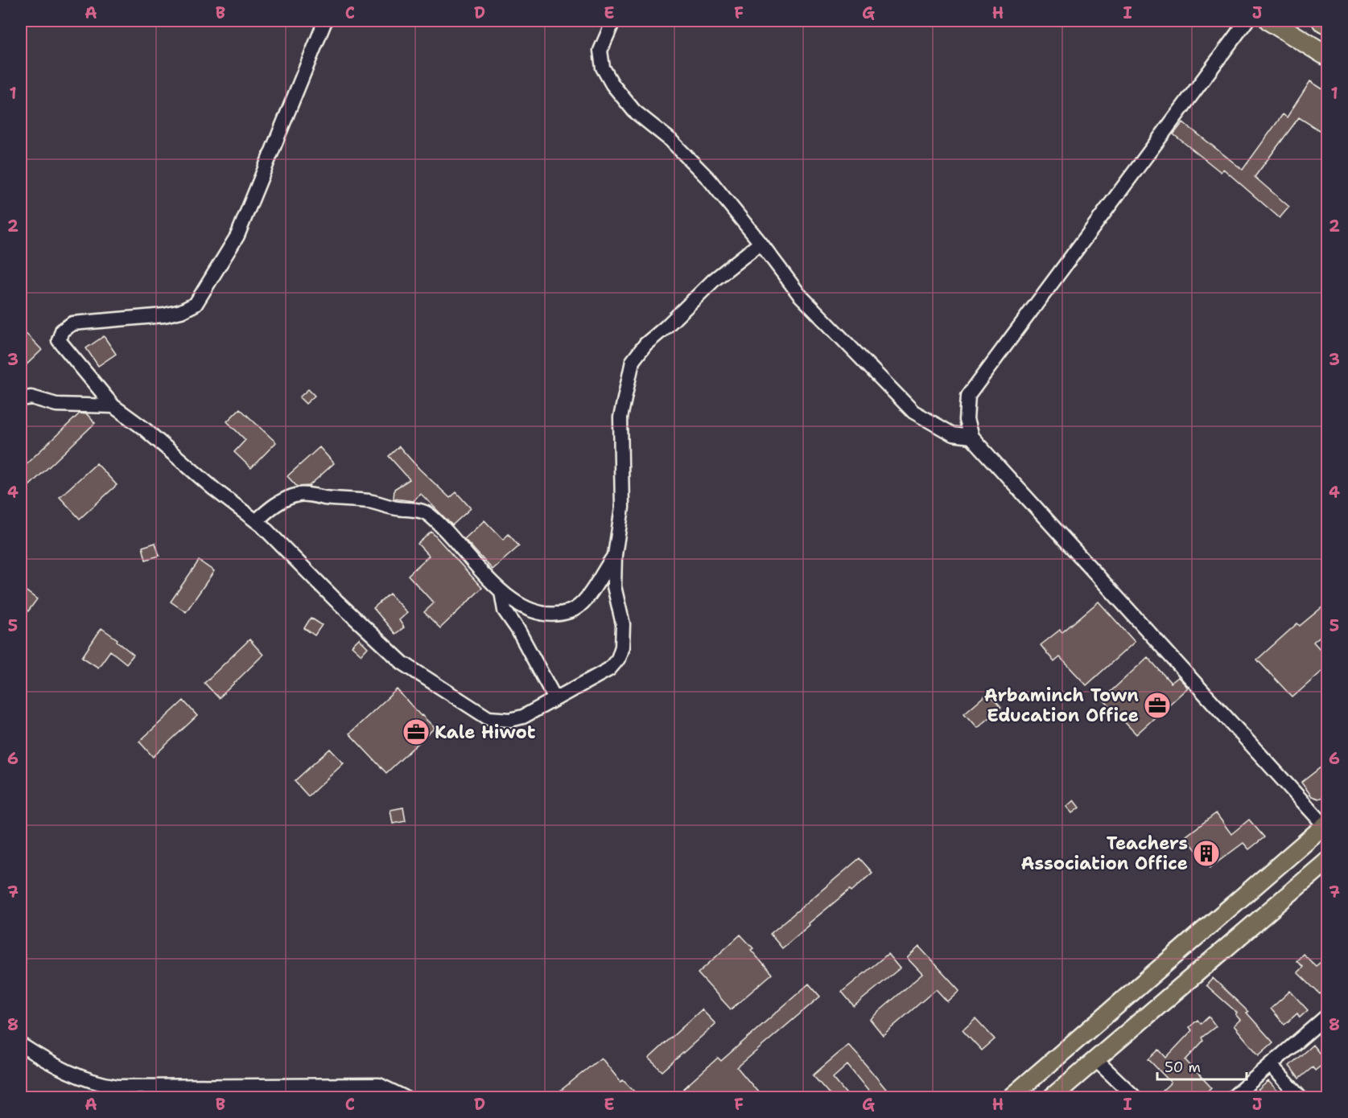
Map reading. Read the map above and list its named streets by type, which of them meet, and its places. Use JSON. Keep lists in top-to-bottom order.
{
  "places": {
    "office": ["Arbaminch Town Education Office", "Kale Hiwot"],
    "building": ["Teachers Association Office"]
  },
  "scale_bar": "50 m",
  "grid": {
    "columns": [
      "A",
      "B",
      "C",
      "D",
      "E",
      "F",
      "G",
      "H",
      "I",
      "J"
    ],
    "rows": [
      "1",
      "2",
      "3",
      "4",
      "5",
      "6",
      "7",
      "8"
    ]
  }
}
